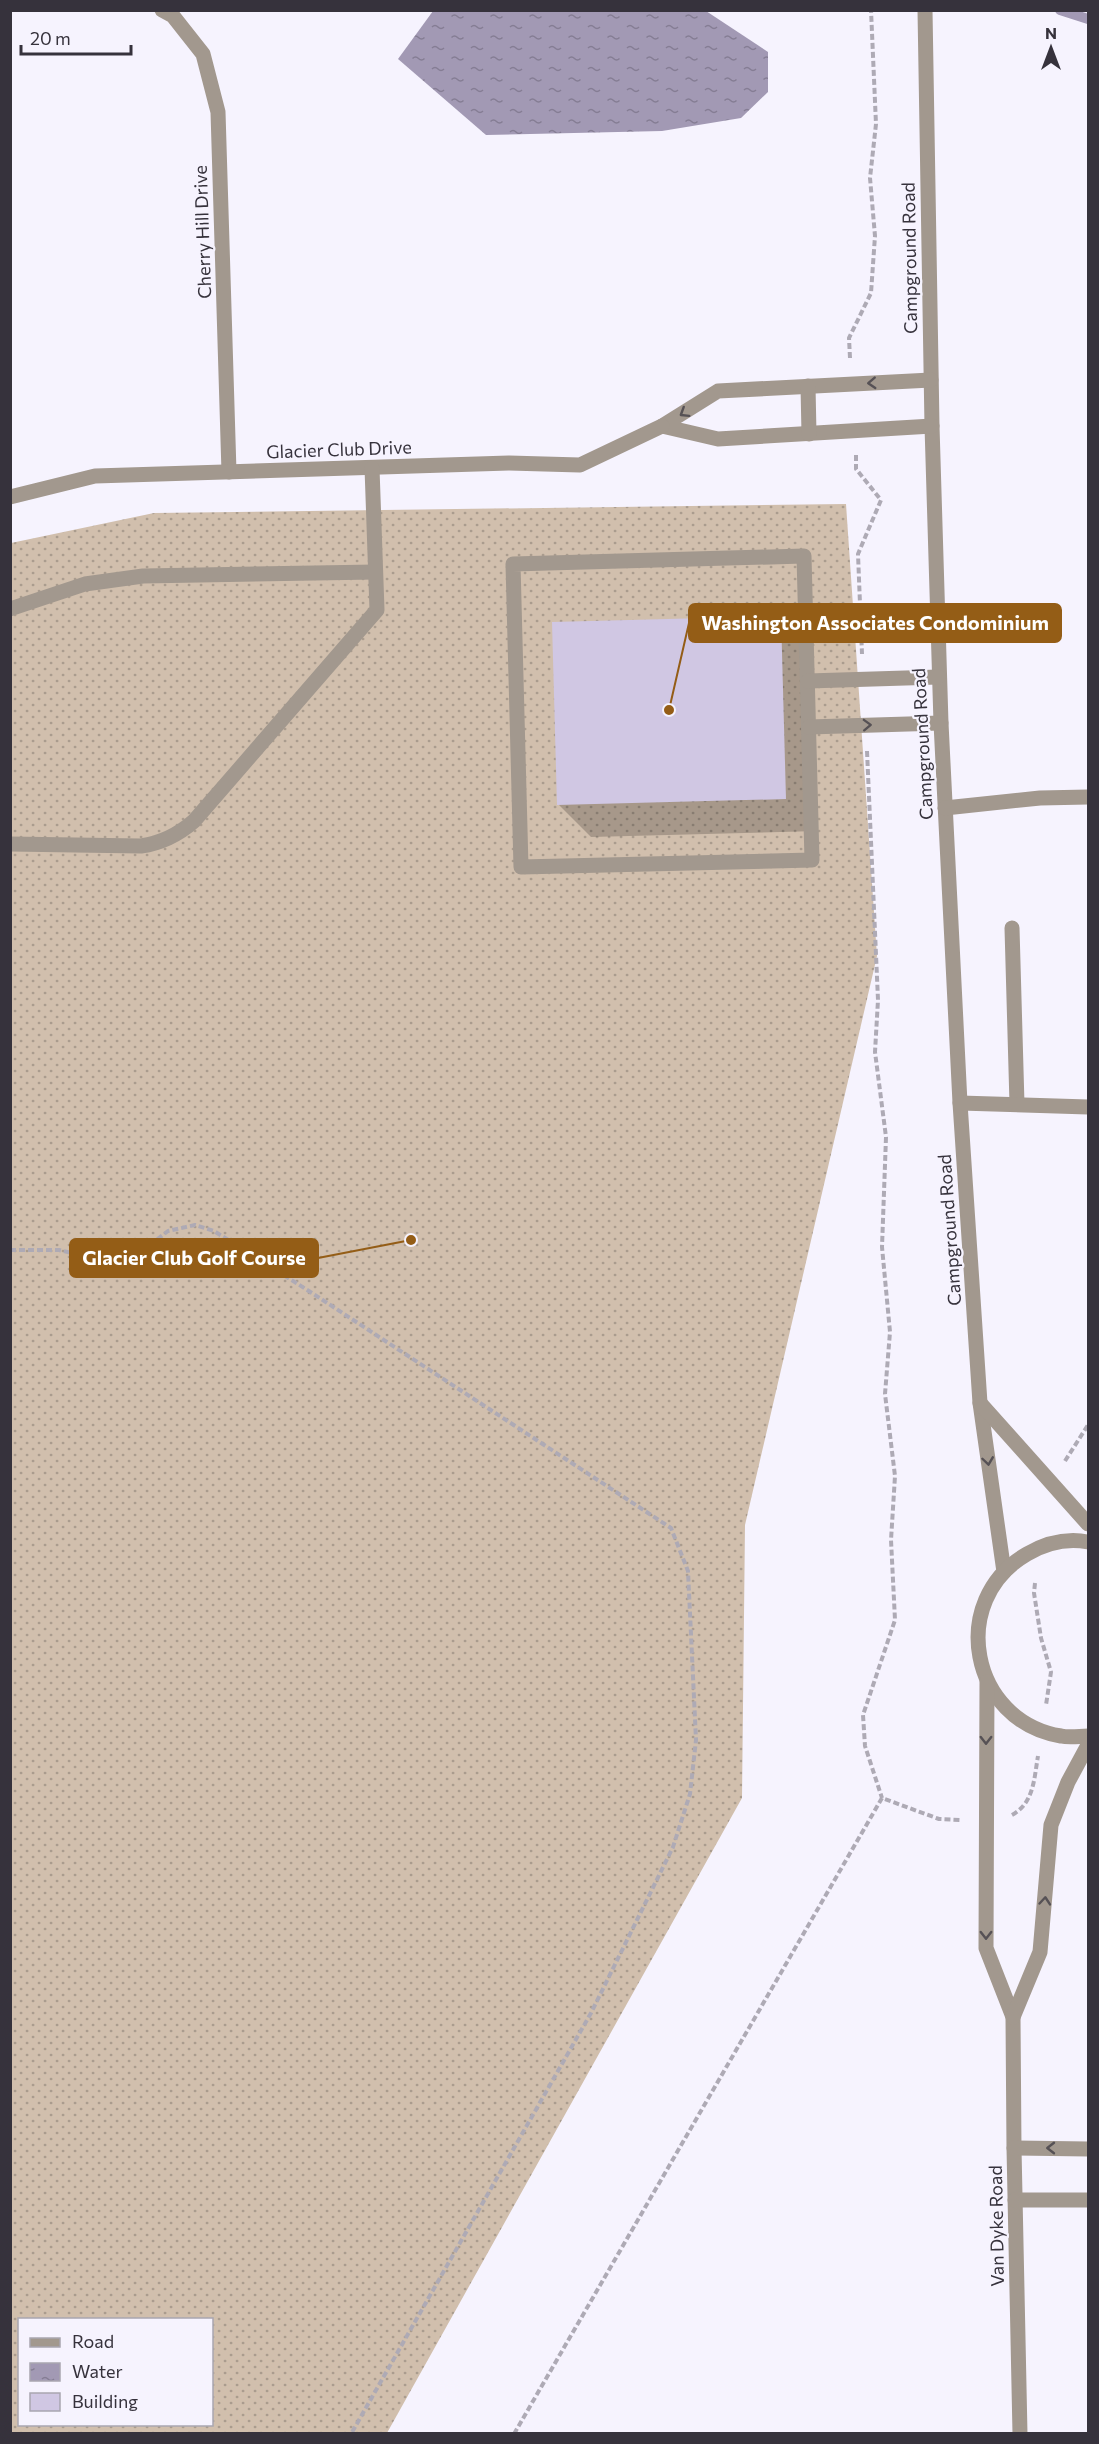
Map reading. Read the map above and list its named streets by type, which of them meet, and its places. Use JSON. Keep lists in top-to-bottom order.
{
  "streets": {
    "street": [
      "Cherry Hill Drive",
      "Campground Road",
      "Glacier Club Drive",
      "Van Dyke Road"
    ]
  },
  "crossings": [
    ["Cherry Hill Drive", "Glacier Club Drive"],
    ["Campground Road", "Glacier Club Drive"]
  ],
  "places": ["Washington Associates Condominium", "Glacier Club Golf Course"],
  "legend": ["Road", "Water", "Building"],
  "scale_bar": "20 m",
  "north": "top"
}
